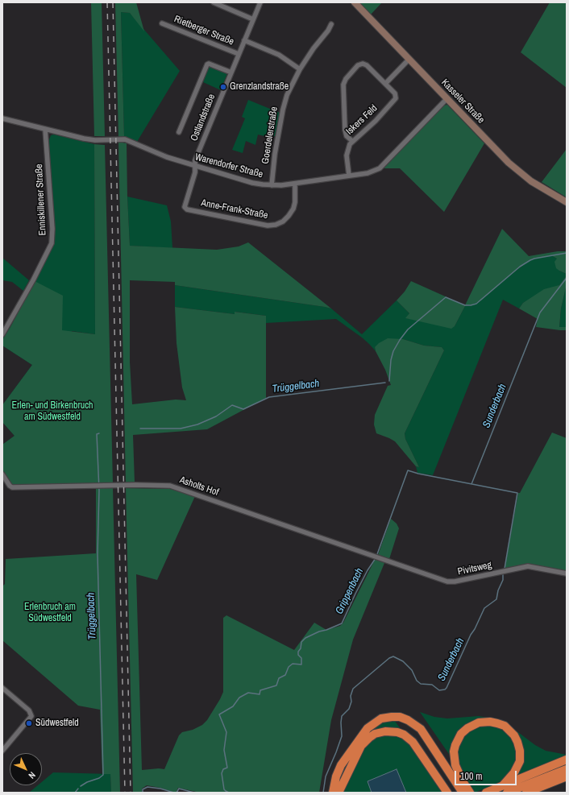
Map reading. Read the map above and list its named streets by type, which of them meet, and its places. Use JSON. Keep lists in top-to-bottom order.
{
  "streets": {
    "street": [
      "Rietberger Straße",
      "Kasseler Straße",
      "Ostlandstraße",
      "Iskers Feld",
      "Goerdelerstraße",
      "Warendorfer Straße",
      "Enniskillener Straße",
      "Anne-Frank-Straße",
      "Asholts Hof",
      "Pivitsweg"
    ]
  },
  "crossings": [
    ["Rietberger Straße", "Ostlandstraße"],
    ["Kasseler Straße", "Warendorfer Straße"],
    ["Ostlandstraße", "Warendorfer Straße"],
    ["Ostlandstraße", "Anne-Frank-Straße"],
    ["Iskers Feld", "Warendorfer Straße"],
    ["Goerdelerstraße", "Warendorfer Straße"],
    ["Warendorfer Straße", "Enniskillener Straße"],
    ["Warendorfer Straße", "Anne-Frank-Straße"],
    ["Asholts Hof", "Pivitsweg"]
  ],
  "water": ["Trüggelbach", "Sunderbach", "Grippenbach"],
  "parks": ["Erlen- und Birkenbruch am Südwestfeld", "Erlenbruch am Südwestfeld"],
  "places": ["Grenzlandstraße", "Südwestfeld"],
  "scale_bar": "100 m",
  "north": "bottom right"
}
